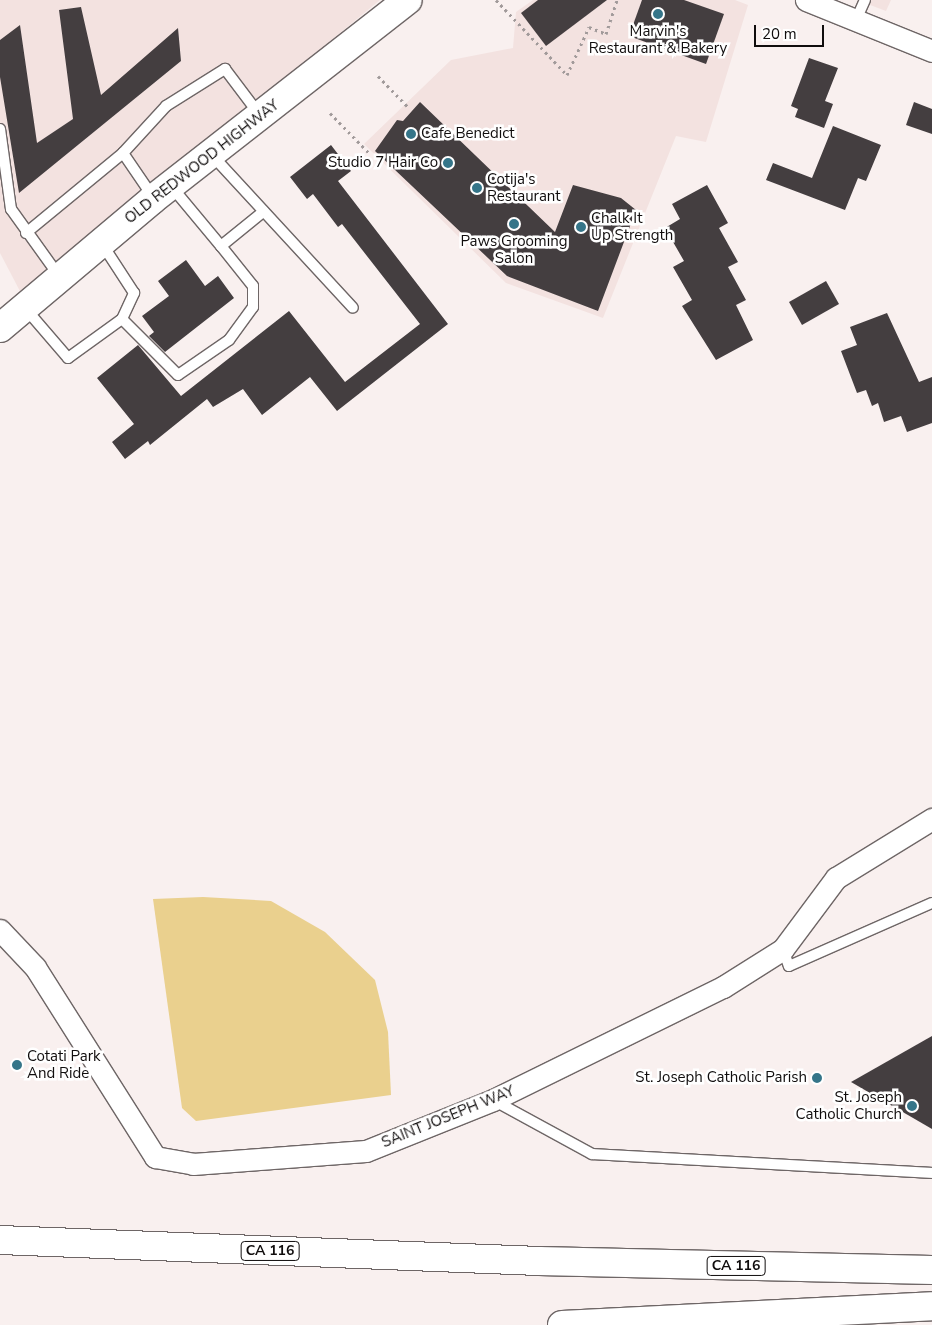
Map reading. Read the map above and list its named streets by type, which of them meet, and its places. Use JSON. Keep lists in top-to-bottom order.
{
  "streets": {
    "main road": ["OLD REDWOOD HIGHWAY", "CA 116"],
    "street": ["SAINT JOSEPH WAY"]
  },
  "places": [
    "Marvin's Restaurant & Bakery",
    "Cafe Benedict",
    "Studio 7 Hair Co",
    "Cotija's Restaurant",
    "Paws Grooming Salon",
    "Chalk It Up Strength",
    "Cotati Park And Ride",
    "St. Joseph Catholic Parish",
    "St. Joseph Catholic Church"
  ],
  "scale_bar": "20 m"
}
